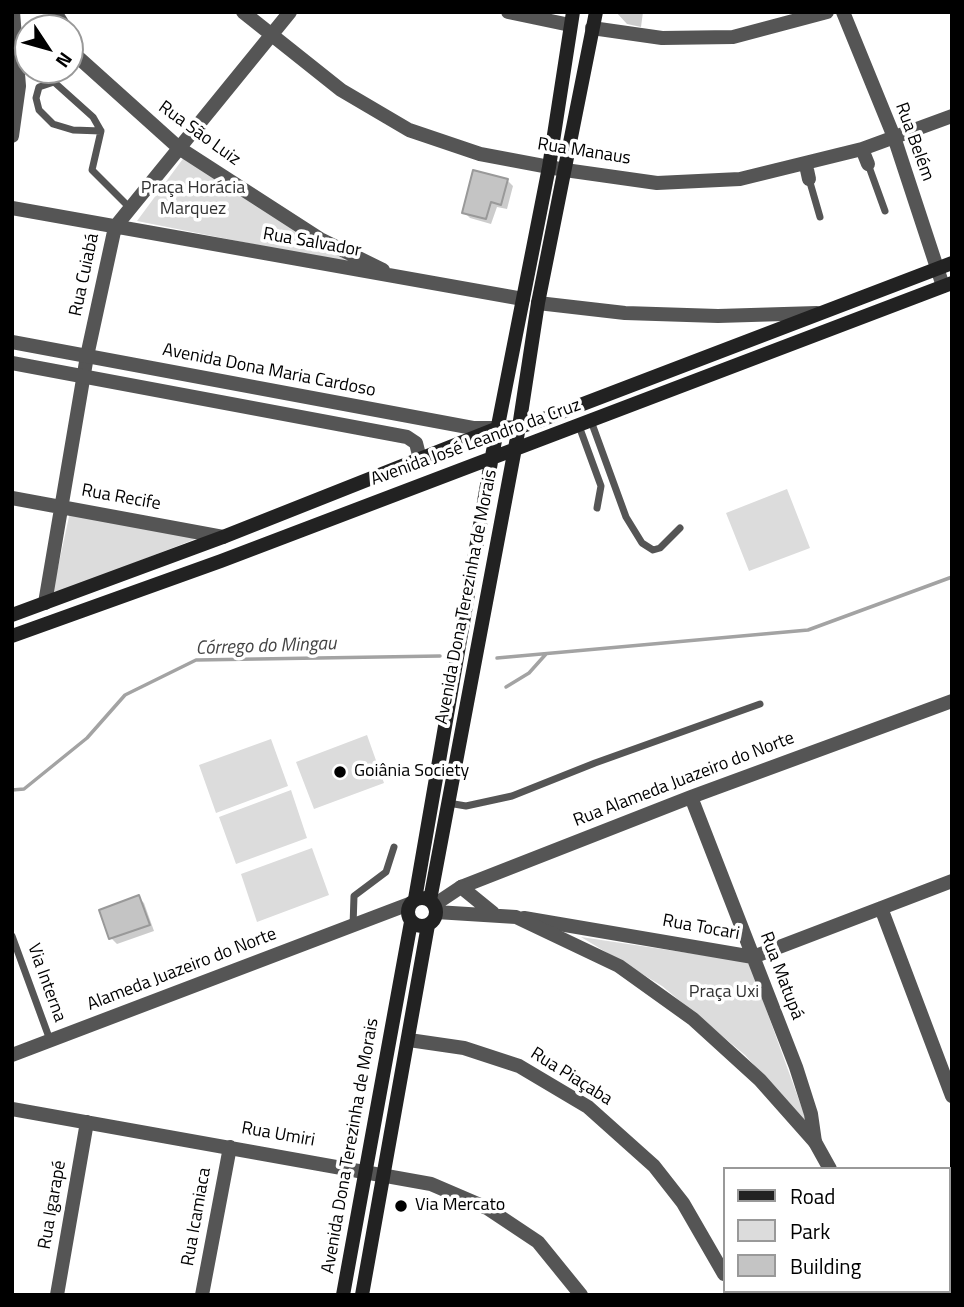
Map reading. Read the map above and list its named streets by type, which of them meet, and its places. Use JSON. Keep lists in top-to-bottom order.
{
  "streets": {
    "main road": ["Avenida Dona Maria Cardoso", "Avenida José Leandro da Cruz", "Avenida Dona Terezinha de Morais"],
    "street": [
      "Rua São Luiz",
      "Rua Belém",
      "Rua Manaus",
      "Rua Salvador",
      "Rua Cuiabá",
      "Rua Recife",
      "Rua Alameda Juazeiro do Norte",
      "Rua Tocari",
      "Alameda Juazeiro do Norte",
      "Rua Matupá",
      "Rua Piaçaba",
      "Rua Umiri",
      "Rua Igarapé",
      "Rua Icamiaca"
    ],
    "lane": ["Via Interna"]
  },
  "crossings": [
    ["Rua São Luiz", "Rua Salvador"],
    ["Rua São Luiz", "Rua Cuiabá"],
    ["Rua Belém", "Rua Manaus"],
    ["Rua Belém", "Avenida José Leandro da Cruz"],
    ["Rua Manaus", "Rua Cuiabá"],
    ["Rua Manaus", "Avenida Dona Terezinha de Morais"],
    ["Rua Salvador", "Rua Cuiabá"],
    ["Rua Salvador", "Avenida Dona Terezinha de Morais"],
    ["Rua Cuiabá", "Avenida Dona Maria Cardoso"],
    ["Rua Cuiabá", "Avenida José Leandro da Cruz"],
    ["Rua Cuiabá", "Rua Recife"],
    ["Avenida Dona Maria Cardoso", "Avenida José Leandro da Cruz"],
    ["Avenida Dona Maria Cardoso", "Avenida Dona Terezinha de Morais"],
    ["Avenida José Leandro da Cruz", "Rua Recife"],
    ["Avenida José Leandro da Cruz", "Avenida Dona Terezinha de Morais"],
    ["Avenida Dona Terezinha de Morais", "Rua Alameda Juazeiro do Norte"],
    ["Avenida Dona Terezinha de Morais", "Alameda Juazeiro do Norte"],
    ["Avenida Dona Terezinha de Morais", "Rua Piaçaba"],
    ["Avenida Dona Terezinha de Morais", "Rua Umiri"],
    ["Rua Alameda Juazeiro do Norte", "Alameda Juazeiro do Norte"],
    ["Rua Alameda Juazeiro do Norte", "Rua Matupá"],
    ["Rua Tocari", "Rua Matupá"],
    ["Alameda Juazeiro do Norte", "Via Interna"],
    ["Rua Umiri", "Rua Igarapé"],
    ["Rua Umiri", "Rua Icamiaca"]
  ],
  "water": ["Córrego do Mingau"],
  "parks": ["Praça Horácia Marquez", "Praça Uxi"],
  "places": ["Goiânia Society", "Via Mercato"],
  "legend": ["Road", "Park", "Building"],
  "north": "bottom right"
}
